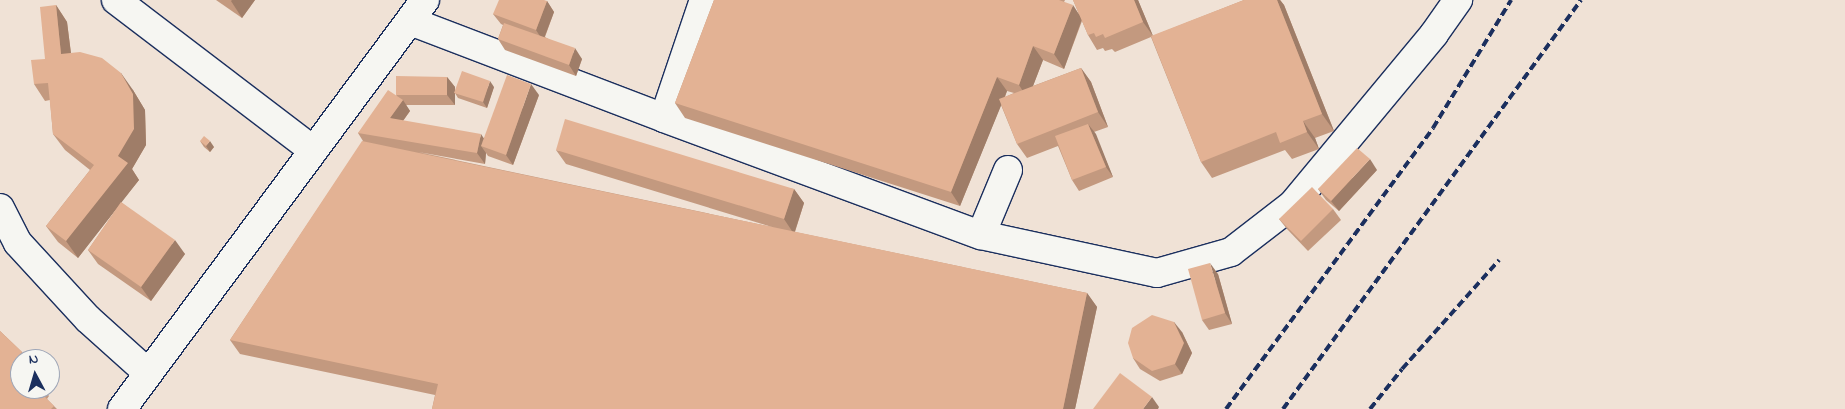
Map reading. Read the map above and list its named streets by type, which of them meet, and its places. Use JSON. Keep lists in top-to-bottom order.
{
  "north": "top"
}
